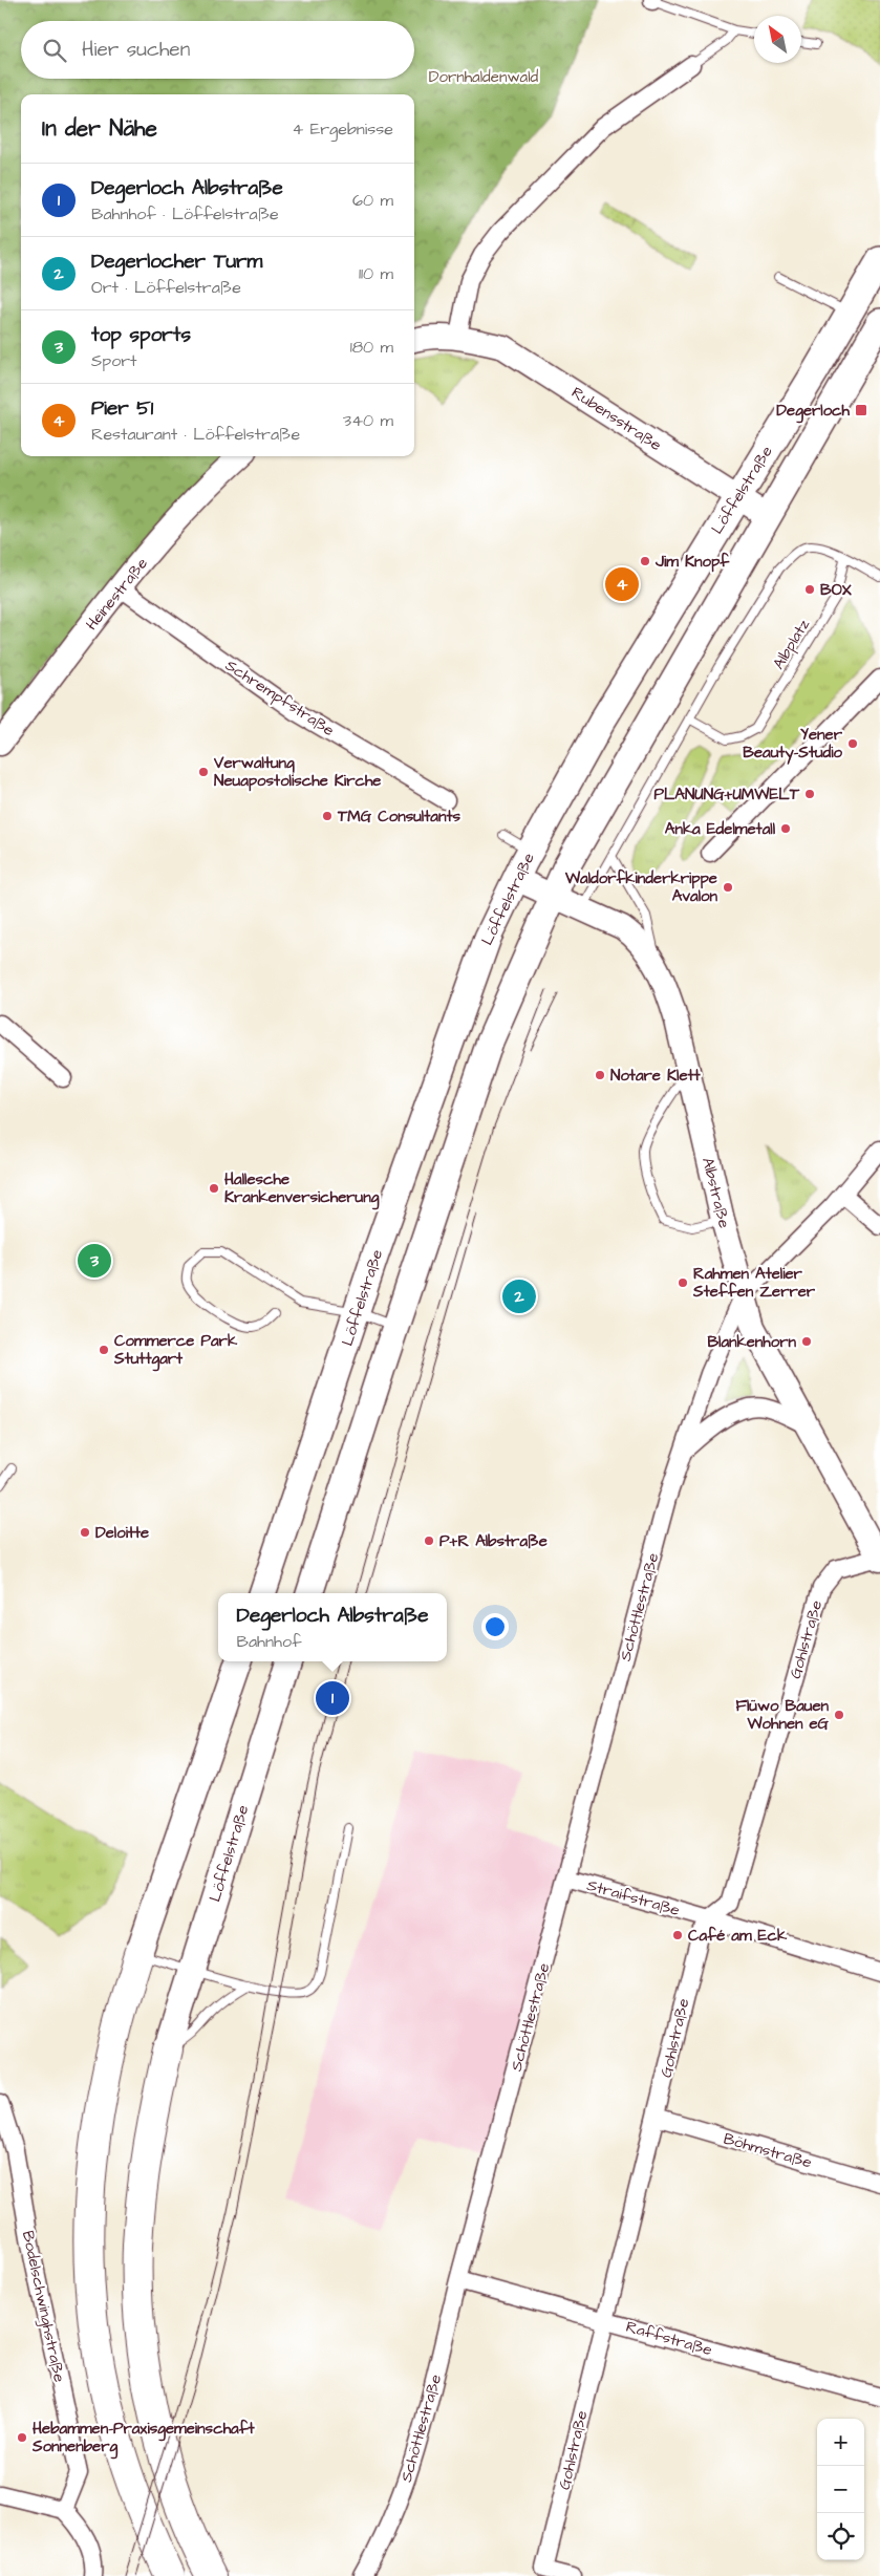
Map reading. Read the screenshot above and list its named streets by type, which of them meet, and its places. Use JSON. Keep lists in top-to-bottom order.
{
  "streets": {
    "main road": ["Löffelstraße"],
    "street": [
      "Rubensstraße",
      "Heinestraße",
      "Schrempfstraße",
      "Albstraße",
      "Schöttlestraße",
      "Gohlstraße",
      "Straifstraße",
      "Böhmstraße",
      "Bodelschwinghstraße",
      "Raffstraße"
    ],
    "lane": ["Albplatz"]
  },
  "crossings": [
    ["Rubensstraße", "Löffelstraße"],
    ["Löffelstraße", "Albstraße"],
    ["Heinestraße", "Schrempfstraße"],
    ["Albstraße", "Schöttlestraße"],
    ["Albstraße", "Gohlstraße"],
    ["Schöttlestraße", "Straifstraße"],
    ["Schöttlestraße", "Raffstraße"],
    ["Gohlstraße", "Straifstraße"],
    ["Gohlstraße", "Böhmstraße"],
    ["Gohlstraße", "Raffstraße"]
  ],
  "parks": ["Dornhaldenwald"],
  "places": {
    "transit": ["Degerloch"],
    "other": [
      "Jim Knopf",
      "BOX",
      "Yener Beauty-Studio",
      "Verwaltung Neuapostolische Kirche",
      "PLANUNG+UMWELT",
      "TMG Consultants",
      "Anka Edelmetall",
      "Waldorfkinderkrippe Avalon",
      "Notare Klett",
      "Hallesche Krankenversicherung",
      "Rahmen Atelier Steffen Zerrer",
      "Blankenhorn",
      "Commerce Park Stuttgart",
      "Deloitte",
      "P+R Albstraße",
      "Flüwo Bauen Wohnen eG",
      "Café am Eck",
      "Hebammen-Praxisgemeinschaft Sonnenberg"
    ]
  },
  "north": "top left",
  "page": {
    "search": "Hier suchen",
    "heading": ["In der Nähe", "4 Ergebnisse"],
    "list": [
      {
        "mark": "1",
        "name": "Degerloch Albstraße",
        "note": "Bahnhof · Löffelstraße",
        "value": "60 m"
      },
      {
        "mark": "2",
        "name": "Degerlocher Turm",
        "note": "Ort · Löffelstraße",
        "value": "110 m"
      },
      {
        "mark": "3",
        "name": "top sports",
        "note": "Sport",
        "value": "180 m"
      },
      {
        "mark": "4",
        "name": "Pier 51",
        "note": "Restaurant · Löffelstraße",
        "value": "340 m"
      }
    ],
    "pins": [
      "4",
      "3",
      "2",
      "1"
    ],
    "popup": ["Degerloch Albstraße", "Bahnhof"],
    "map_buttons": ["+", "−"]
  }
}
